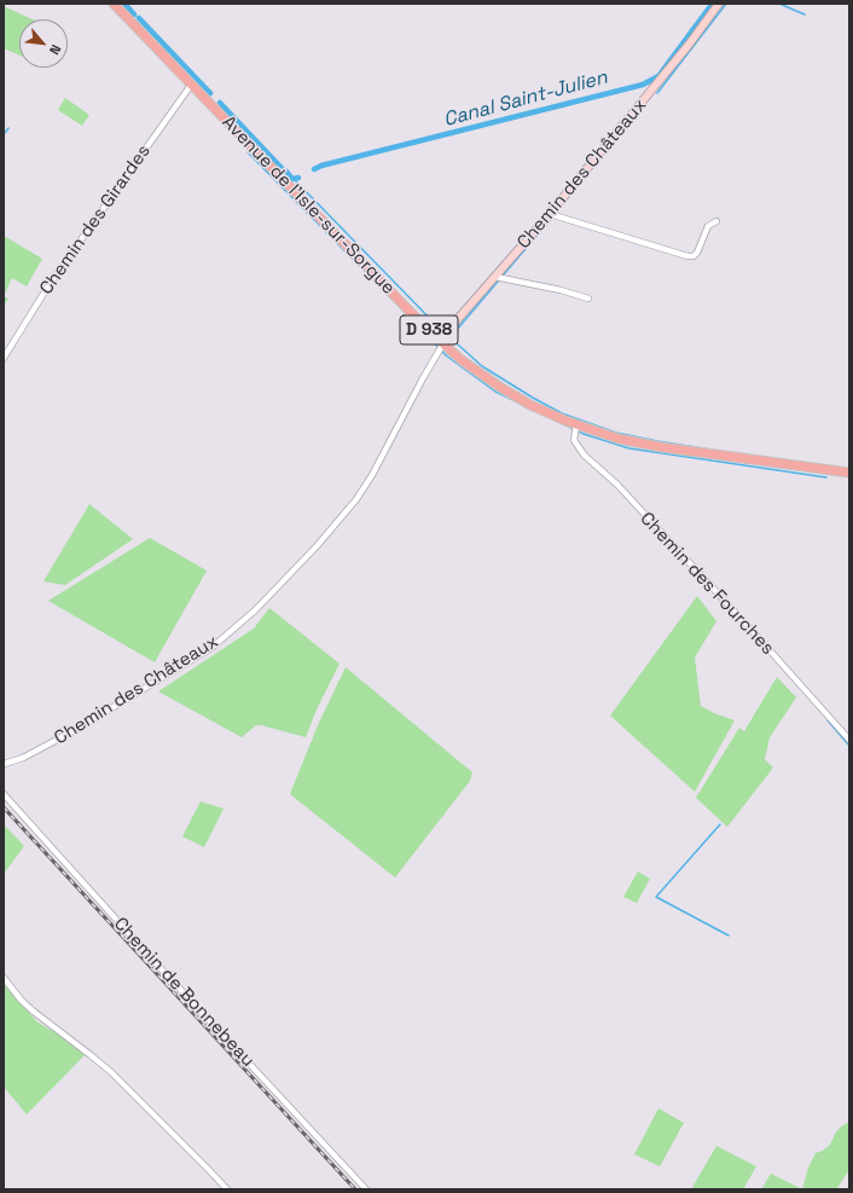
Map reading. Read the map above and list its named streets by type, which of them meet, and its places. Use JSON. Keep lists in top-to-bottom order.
{
  "streets": {
    "main road": ["Avenue de l'Isle-sur-Sorgue", "D 938"],
    "street": [
      "Chemin des Châteaux",
      "Chemin des Girardes",
      "Chemin des Fourches",
      "Chemin de Bonnebeau"
    ]
  },
  "crossings": [
    ["Chemin des Châteaux", "Avenue de l'Isle-sur-Sorgue"],
    ["Avenue de l'Isle-sur-Sorgue", "Chemin des Girardes"],
    ["Avenue de l'Isle-sur-Sorgue", "Chemin des Fourches"]
  ],
  "water": ["Canal Saint-Julien"],
  "north": "bottom right"
}
